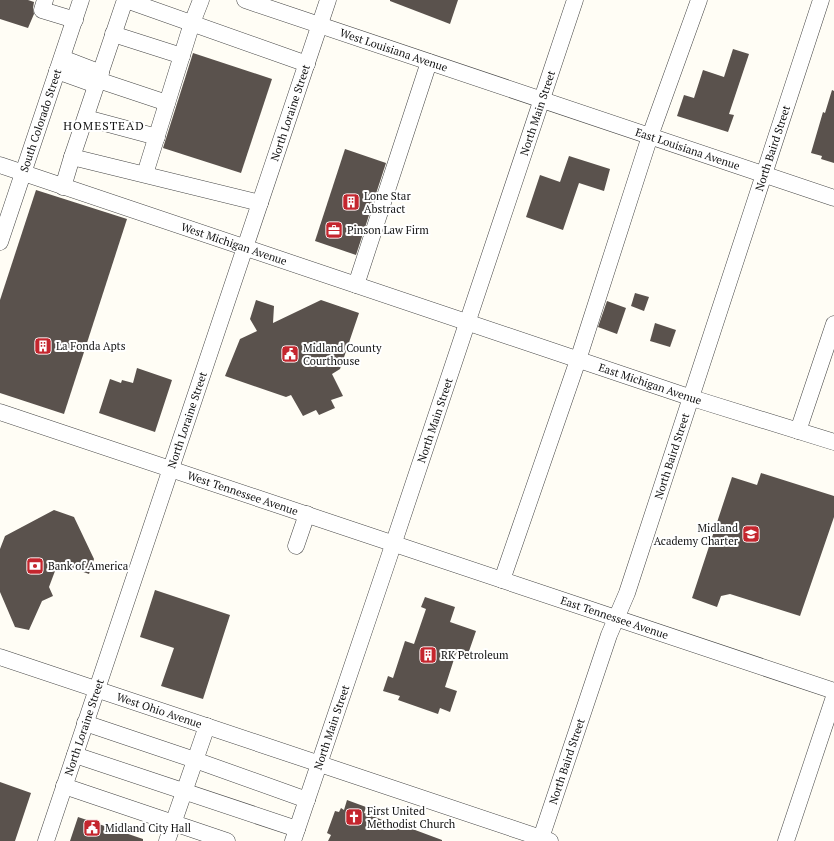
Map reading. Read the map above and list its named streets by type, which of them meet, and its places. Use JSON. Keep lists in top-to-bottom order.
{
  "streets": {
    "street": [
      "West Louisiana Avenue",
      "North Loraine Street",
      "North Main Street",
      "South Colorado Street",
      "North Baird Street",
      "East Louisiana Avenue",
      "West Michigan Avenue",
      "East Michigan Avenue",
      "West Tennessee Avenue",
      "East Tennessee Avenue",
      "West Ohio Avenue"
    ]
  },
  "crossings": [
    ["West Louisiana Avenue", "North Loraine Street"],
    ["West Louisiana Avenue", "North Main Street"],
    ["West Louisiana Avenue", "East Louisiana Avenue"],
    ["North Loraine Street", "West Michigan Avenue"],
    ["North Loraine Street", "West Tennessee Avenue"],
    ["North Loraine Street", "West Ohio Avenue"],
    ["North Main Street", "East Louisiana Avenue"],
    ["North Main Street", "West Michigan Avenue"],
    ["North Main Street", "East Michigan Avenue"],
    ["North Main Street", "West Tennessee Avenue"],
    ["North Main Street", "East Tennessee Avenue"],
    ["North Main Street", "West Ohio Avenue"],
    ["South Colorado Street", "West Michigan Avenue"],
    ["North Baird Street", "East Louisiana Avenue"],
    ["North Baird Street", "East Michigan Avenue"],
    ["North Baird Street", "East Tennessee Avenue"],
    ["North Baird Street", "West Ohio Avenue"],
    ["West Michigan Avenue", "East Michigan Avenue"],
    ["West Tennessee Avenue", "East Tennessee Avenue"]
  ],
  "districts": ["HOMESTEAD"],
  "places": {
    "building": ["Lone Star Abstract", "La Fonda Apts", "RK Petroleum"],
    "office": ["Pinson Law Firm"],
    "public building": ["Midland County Courthouse", "Midland City Hall"],
    "school or university": ["Midland Academy Charter"],
    "bank": ["Bank of America"],
    "church": ["First United Methodist Church"]
  }
}
